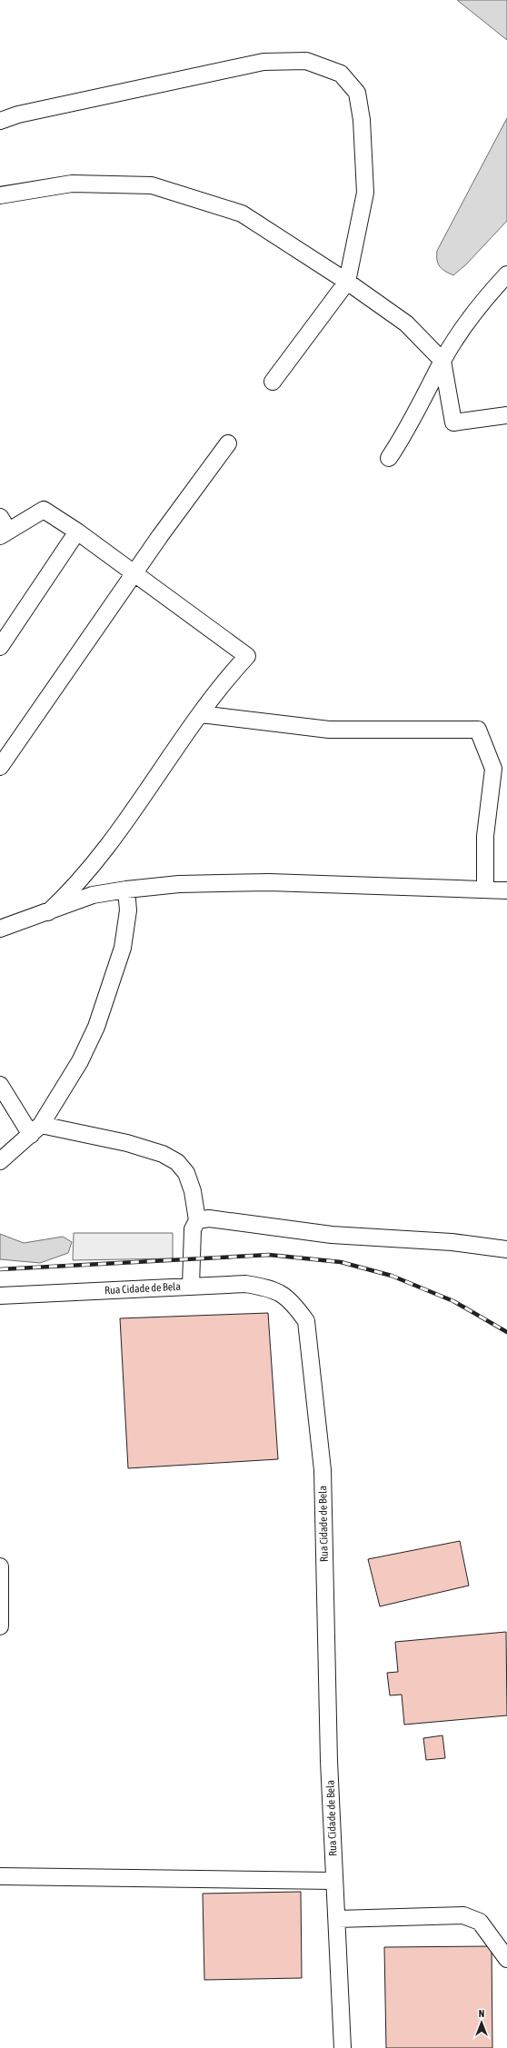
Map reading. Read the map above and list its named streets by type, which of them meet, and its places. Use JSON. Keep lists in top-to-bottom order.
{
  "streets": {
    "street": ["Rua Cidade de Bela"]
  },
  "north": "top"
}
